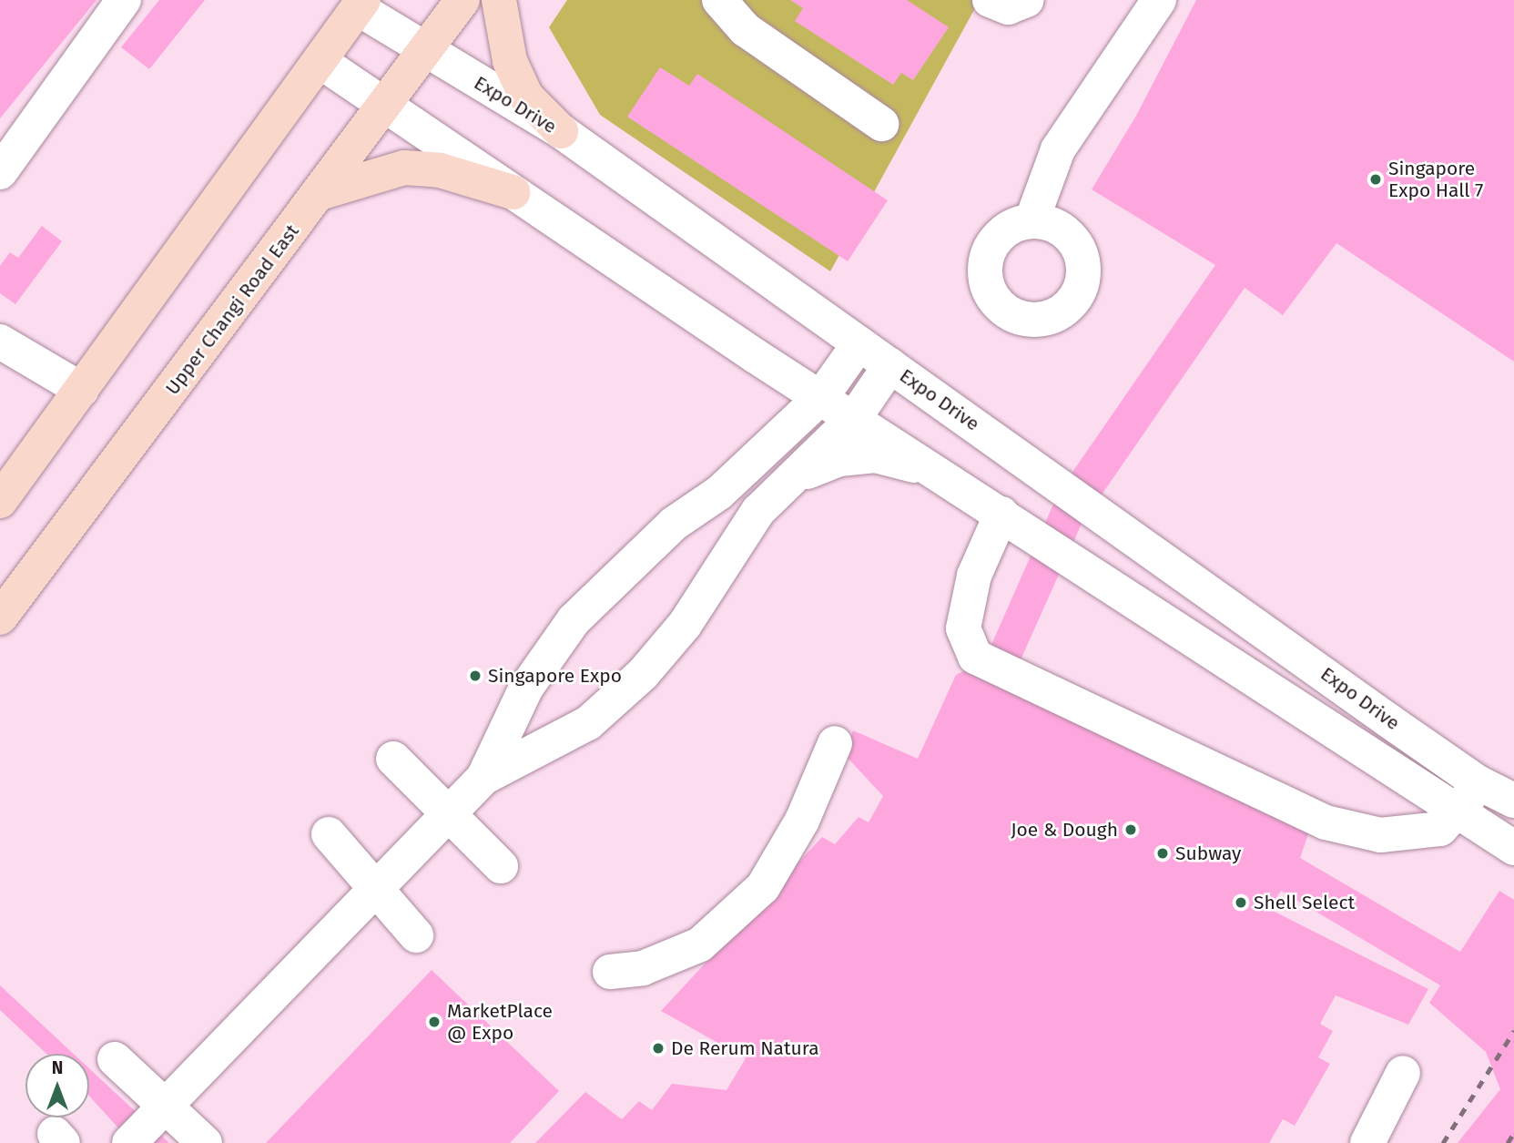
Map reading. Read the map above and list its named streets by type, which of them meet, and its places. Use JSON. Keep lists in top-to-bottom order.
{
  "streets": {
    "main road": ["Upper Changi Road East"],
    "street": ["Expo Drive"]
  },
  "crossings": [
    ["Expo Drive", "Upper Changi Road East"]
  ],
  "places": [
    "Singapore Expo Hall 7",
    "Singapore Expo",
    "Joe & Dough",
    "Subway",
    "Shell Select",
    "MarketPlace @ Expo",
    "De Rerum Natura"
  ],
  "north": "top"
}
